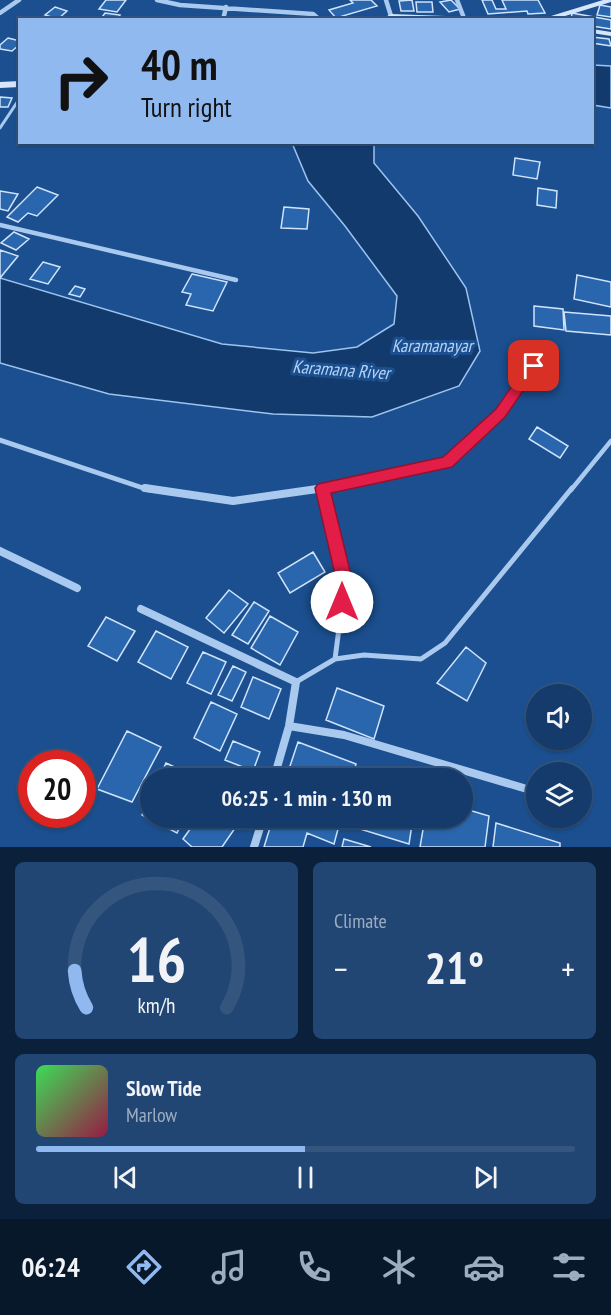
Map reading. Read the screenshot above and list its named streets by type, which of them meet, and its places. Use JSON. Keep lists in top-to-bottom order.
{
  "water": ["Karamanayar", "Karamana River"],
  "page": {
    "turn": ["40 m", "Turn right"],
    "limit": "20",
    "trip": "06:25 · 1 min · 130 m",
    "tile": "Climate",
    "heat": ["−", "21°", "+"],
    "song": ["Slow Tide", "Marlow"],
    "tabs": "06:24",
    "gauge": ["16", "km/h"]
  }
}
